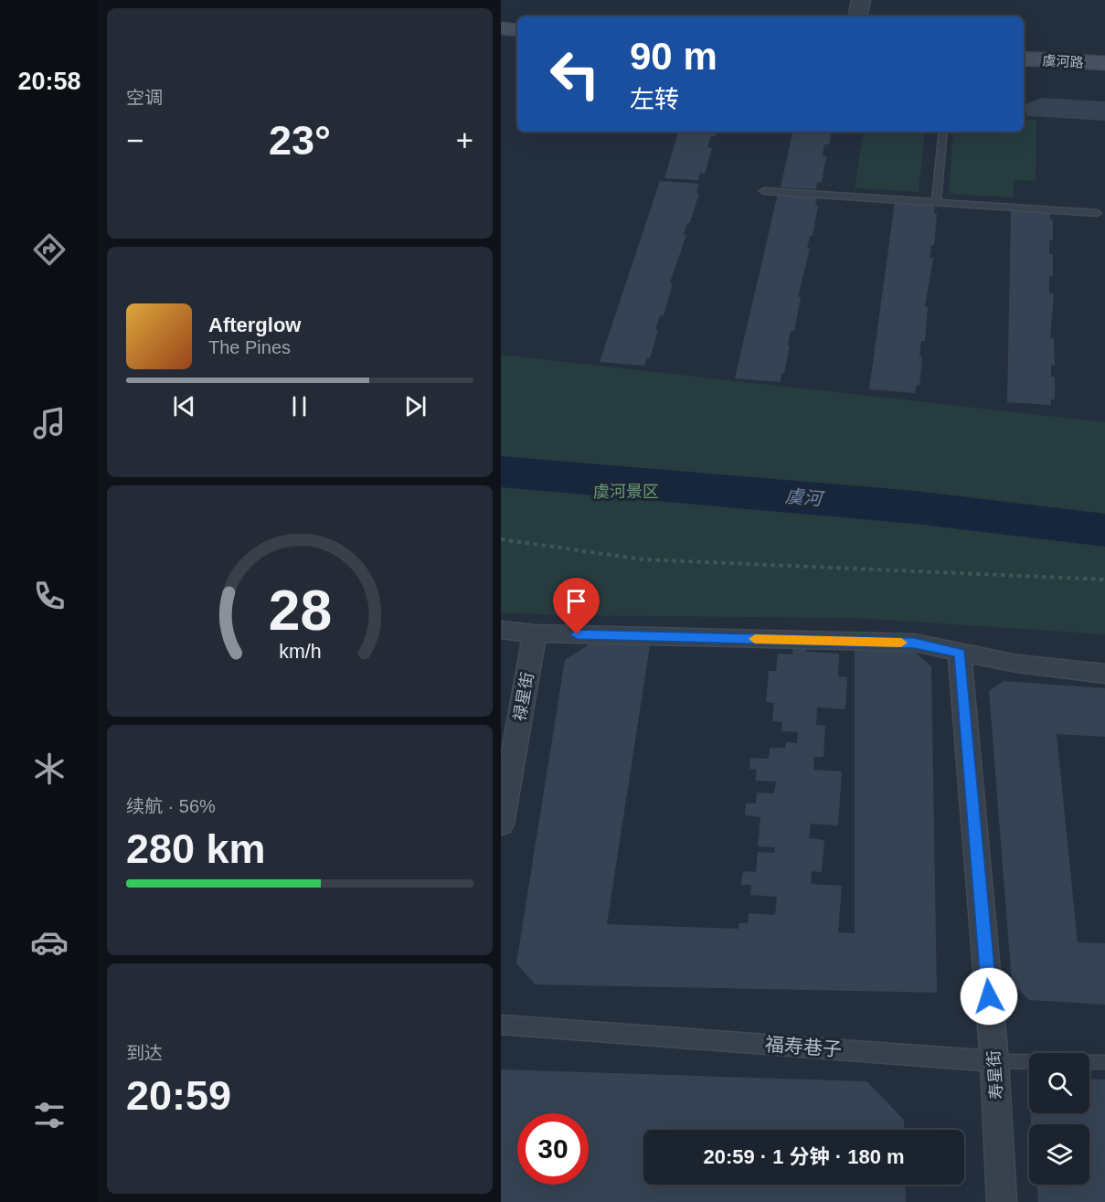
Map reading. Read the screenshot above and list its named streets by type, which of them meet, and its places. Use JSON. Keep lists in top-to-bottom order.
{
  "streets": {
    "main road": ["虞河路"],
    "street": ["禄星街", "福寿巷子", "寿星街"]
  },
  "crossings": [
    ["福寿巷子", "寿星街"]
  ],
  "water": ["虞河"],
  "parks": ["虞河景区"],
  "page": {
    "tabs": "20:58",
    "tile": [
      "空调",
      ["续航 · 56%", "280 km"],
      ["到达", "20:59"]
    ],
    "turn": ["90 m", "左转"],
    "heat": ["−", "23°", "+"],
    "song": ["Afterglow", "The Pines"],
    "limit": "30",
    "trip": "20:59 · 1 分钟 · 180 m",
    "gauge": ["28", "km/h"]
  }
}
